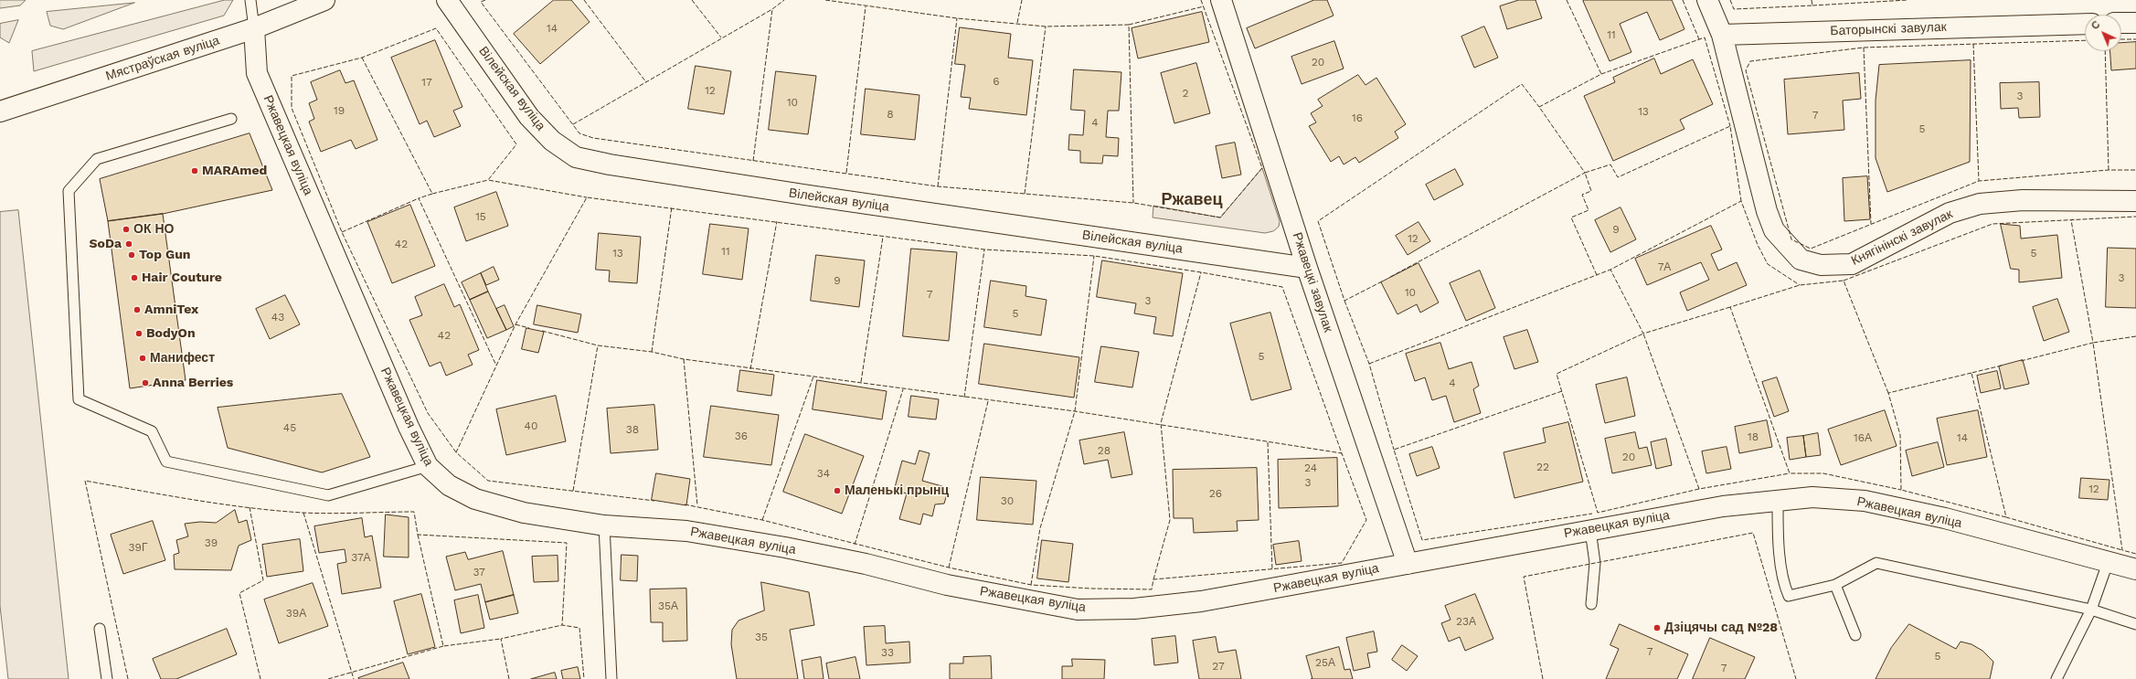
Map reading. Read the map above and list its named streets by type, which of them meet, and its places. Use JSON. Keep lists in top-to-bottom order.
{
  "streets": {
    "street": [
      "Баторынскі завулак",
      "Мястраўская вуліца",
      "Вілейская вуліца",
      "Ржавецкая вуліца",
      "Княгінінскі завулак",
      "Ржавецкі завулак"
    ]
  },
  "crossings": [
    ["Баторынскі завулак", "Княгінінскі завулак"],
    ["Мястраўская вуліца", "Ржавецкая вуліца"],
    ["Вілейская вуліца", "Ржавецкі завулак"],
    ["Ржавецкая вуліца", "Ржавецкі завулак"]
  ],
  "districts": ["Ржавец"],
  "places": [
    "MARAmed",
    "ОК НО",
    "SoDa",
    "Top Gun",
    "Hair Couture",
    "AmniTex",
    "BodyOn",
    "Манифест",
    "Anna Berries",
    "Маленькі прынц",
    "Дзіцячы сад №28"
  ],
  "house_numbers": [
    "14",
    "11",
    "20",
    "6",
    "17",
    "12",
    "2",
    "3",
    "10",
    "19",
    "13",
    "8",
    "7",
    "16",
    "4",
    "5",
    "15",
    "9",
    "12",
    "42",
    "11",
    "13",
    "5",
    "7А",
    "3",
    "9",
    "10",
    "7",
    "3",
    "5",
    "43",
    "42",
    "5",
    "4",
    "40",
    "45",
    "38",
    "36",
    "18",
    "16А",
    "14",
    "28",
    "20",
    "22",
    "24",
    "34",
    "3",
    "12",
    "26",
    "30",
    "39",
    "39Г",
    "37А",
    "37",
    "35А",
    "39А",
    "23А",
    "35",
    "7",
    "33",
    "5",
    "25А",
    "27",
    "7"
  ],
  "north": "top left"
}
